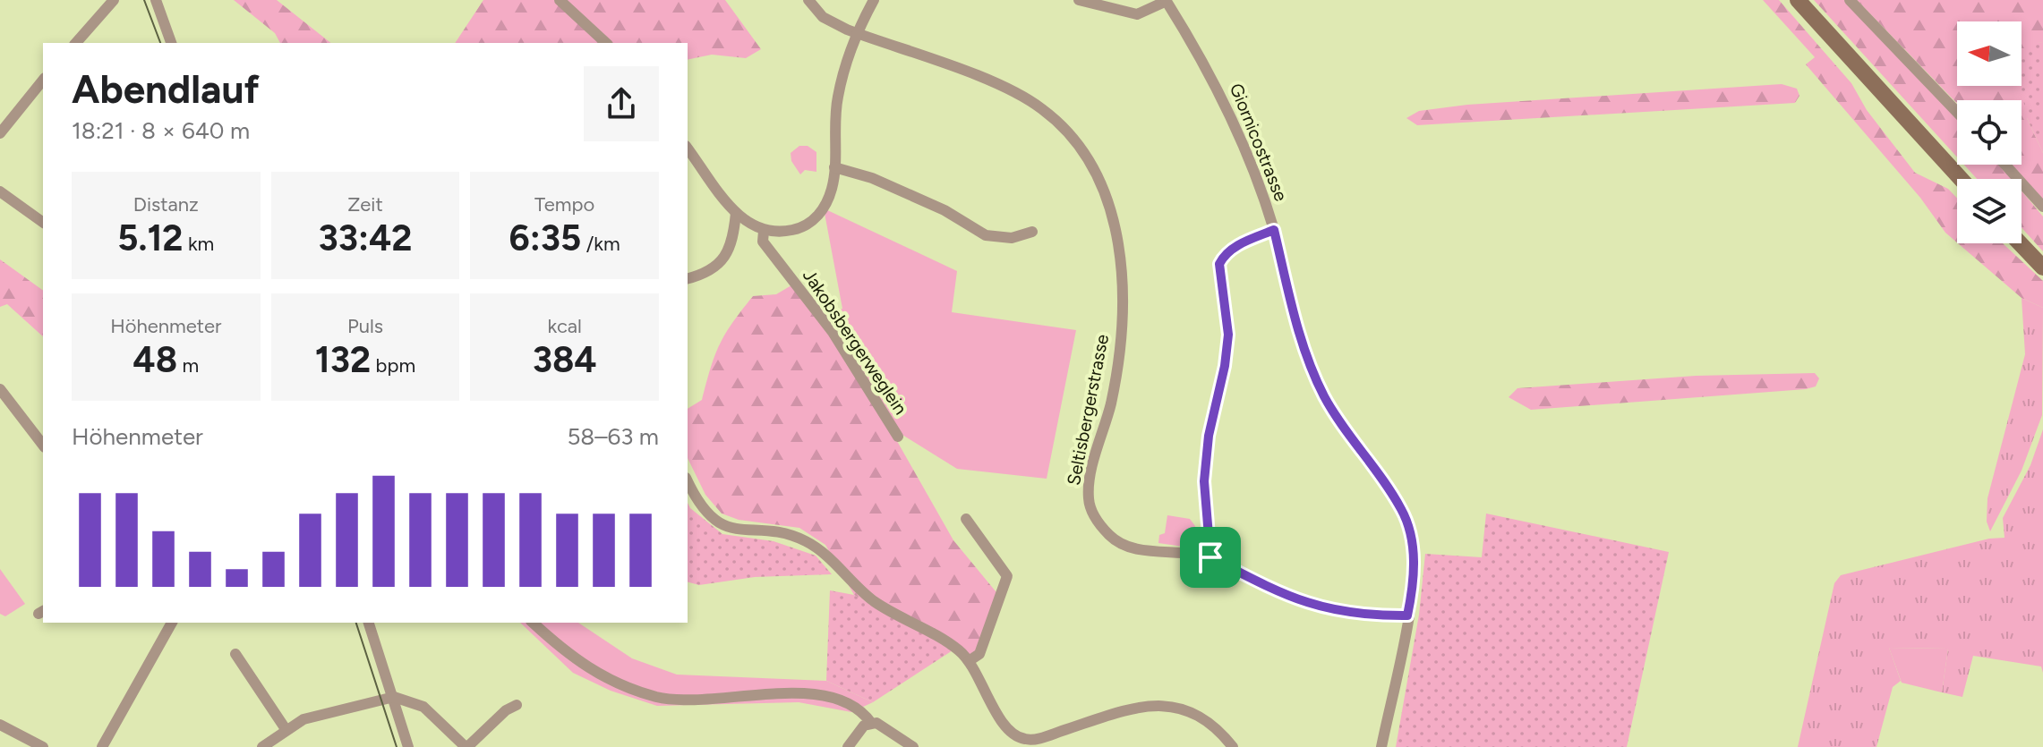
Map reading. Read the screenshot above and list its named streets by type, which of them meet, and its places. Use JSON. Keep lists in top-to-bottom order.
{
  "streets": {
    "street": ["Giornicostrasse", "Jakobsbergerweglein", "Seltisbergerstrasse"]
  },
  "crossings": [
    ["Giornicostrasse", "Seltisbergerstrasse"]
  ],
  "north": "left",
  "page": {
    "heading": ["Abendlauf", "18:21 · 8 × 640 m"],
    "stats": [
      ["Distanz", "5.12 km"],
      ["Zeit", "33:42"],
      ["Tempo", "6:35 /km"],
      ["Höhenmeter", "48 m"],
      ["Puls", "132 bpm"],
      ["kcal", "384"]
    ],
    "chart": ["Höhenmeter", "58–63 m"]
  }
}
